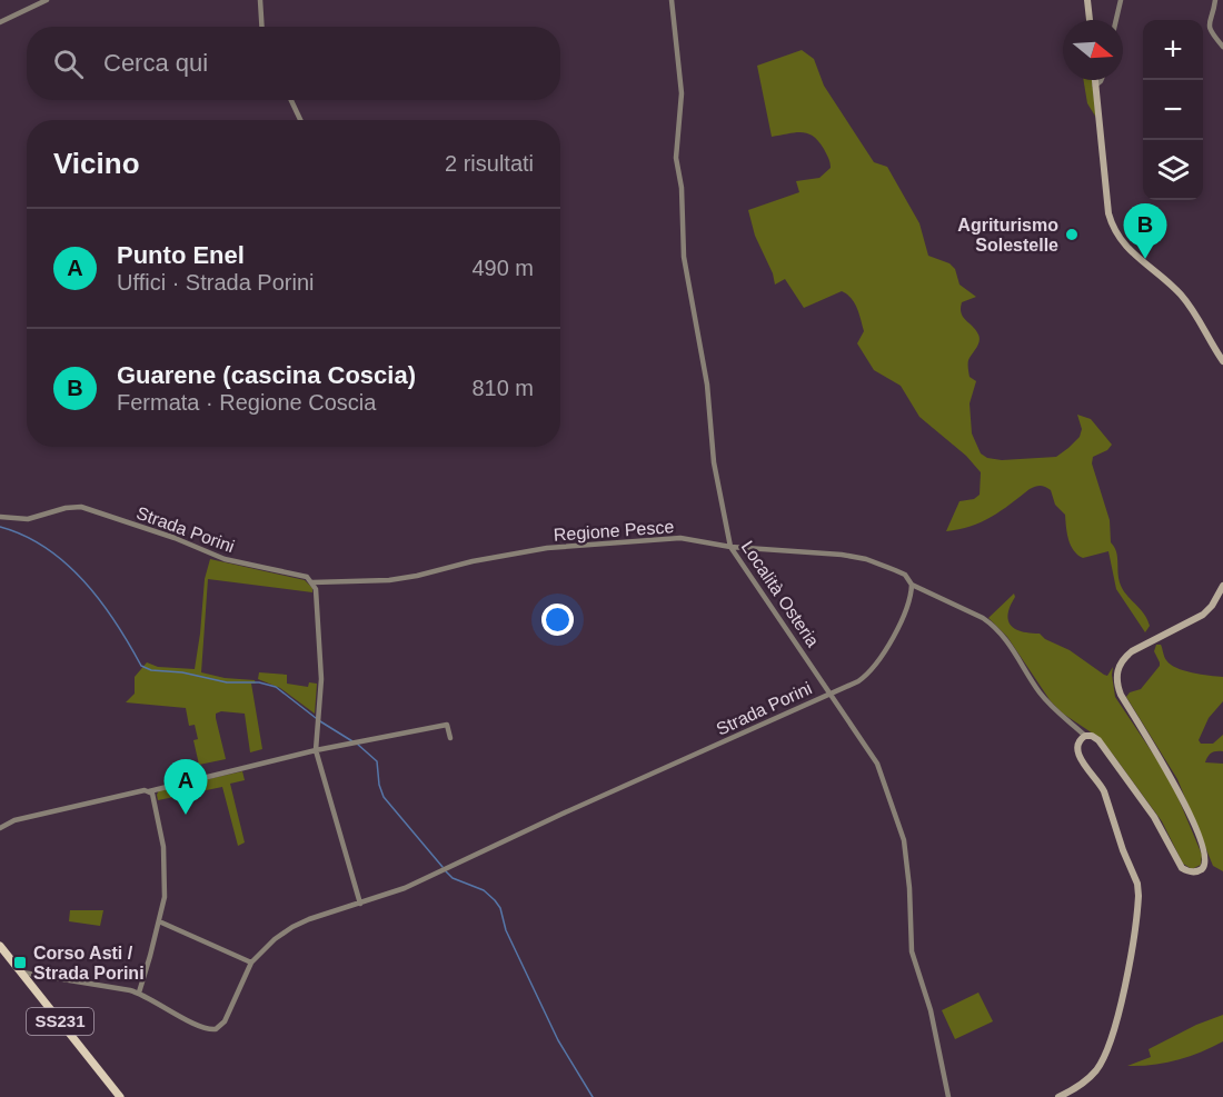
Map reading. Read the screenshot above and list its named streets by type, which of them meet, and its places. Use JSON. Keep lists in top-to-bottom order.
{
  "streets": {
    "main road": ["SS231"],
    "street": ["Strada Porini", "Regione Pesce", "Località Osteria"]
  },
  "crossings": [
    ["Strada Porini", "Regione Pesce"],
    ["Strada Porini", "Località Osteria"],
    ["Strada Porini", "SS231"],
    ["Regione Pesce", "Località Osteria"]
  ],
  "places": {
    "other": ["Agriturismo Solestelle"],
    "transit": ["Corso Asti / Strada Porini"]
  },
  "north": "right",
  "page": {
    "map_buttons": ["+", "−"],
    "search": "Cerca qui",
    "heading": ["Vicino", "2 risultati"],
    "pins": ["B", "A"],
    "list": [
      {
        "mark": "A",
        "name": "Punto Enel",
        "note": "Uffici · Strada Porini",
        "value": "490 m"
      },
      {
        "mark": "B",
        "name": "Guarene (cascina Coscia)",
        "note": "Fermata · Regione Coscia",
        "value": "810 m"
      }
    ]
  }
}
